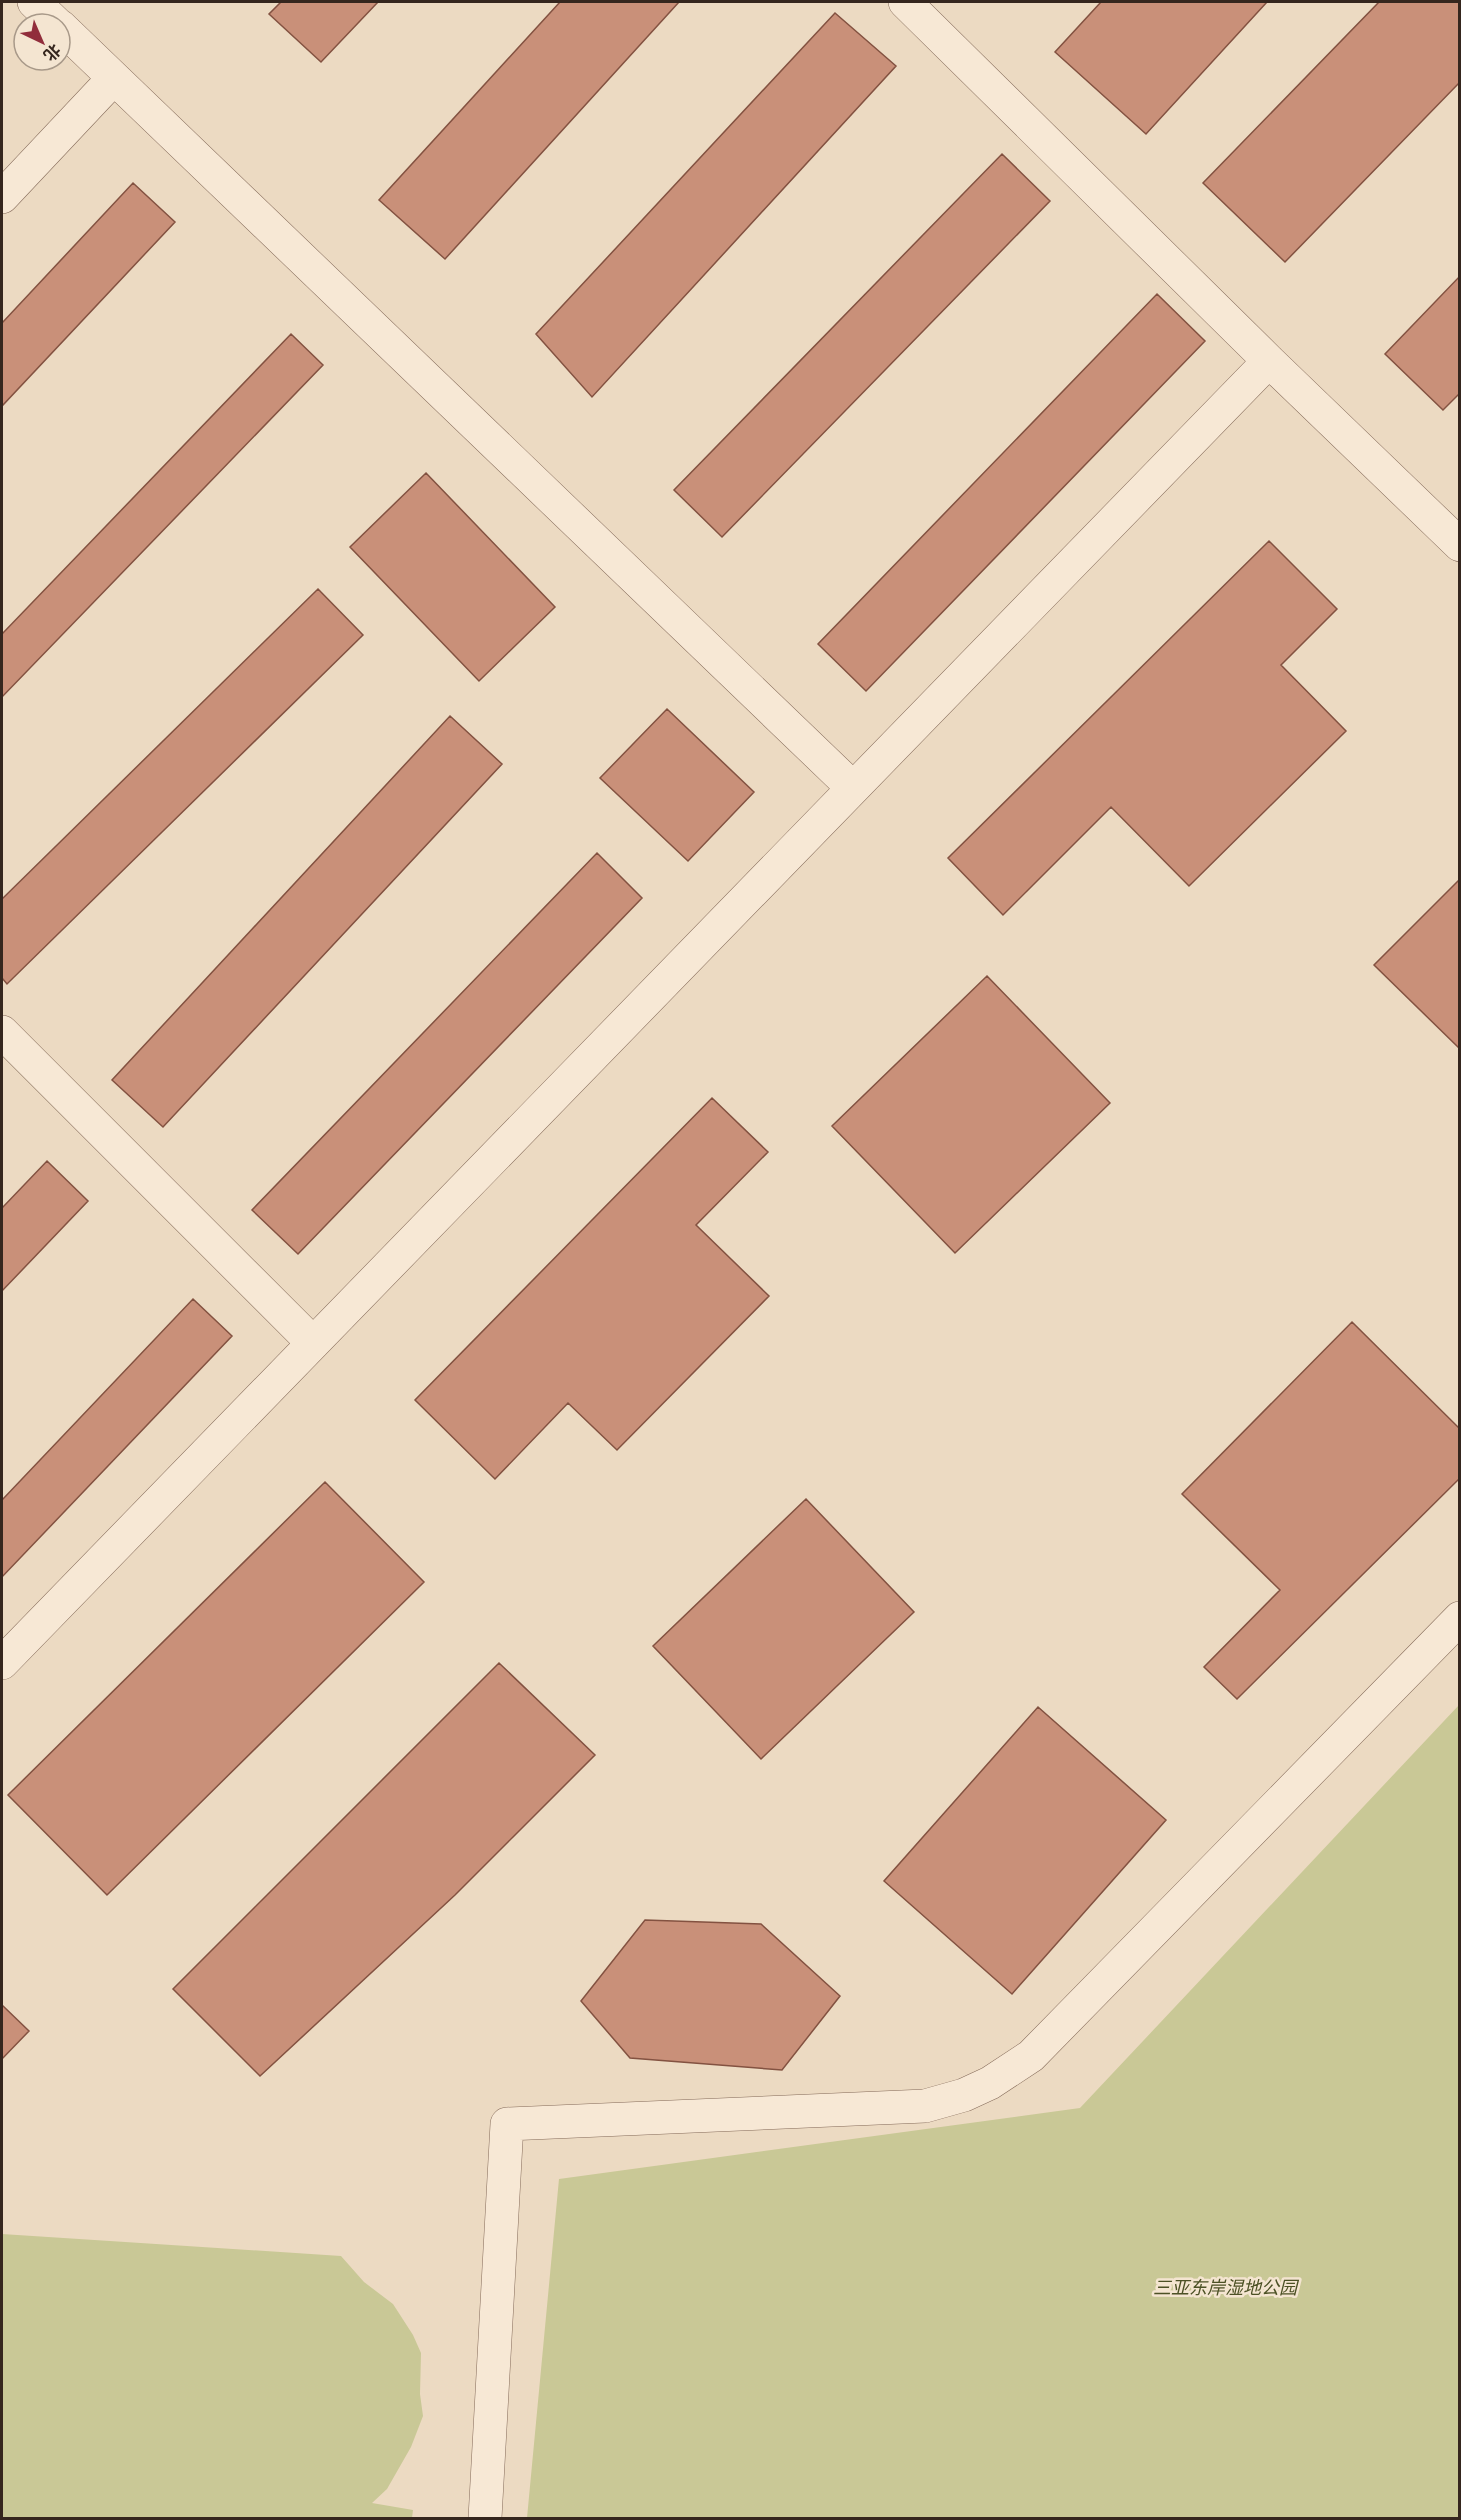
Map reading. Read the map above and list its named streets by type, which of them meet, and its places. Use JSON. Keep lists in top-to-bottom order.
{
  "parks": ["三亚东岸湿地公园"],
  "north": "bottom right"
}
